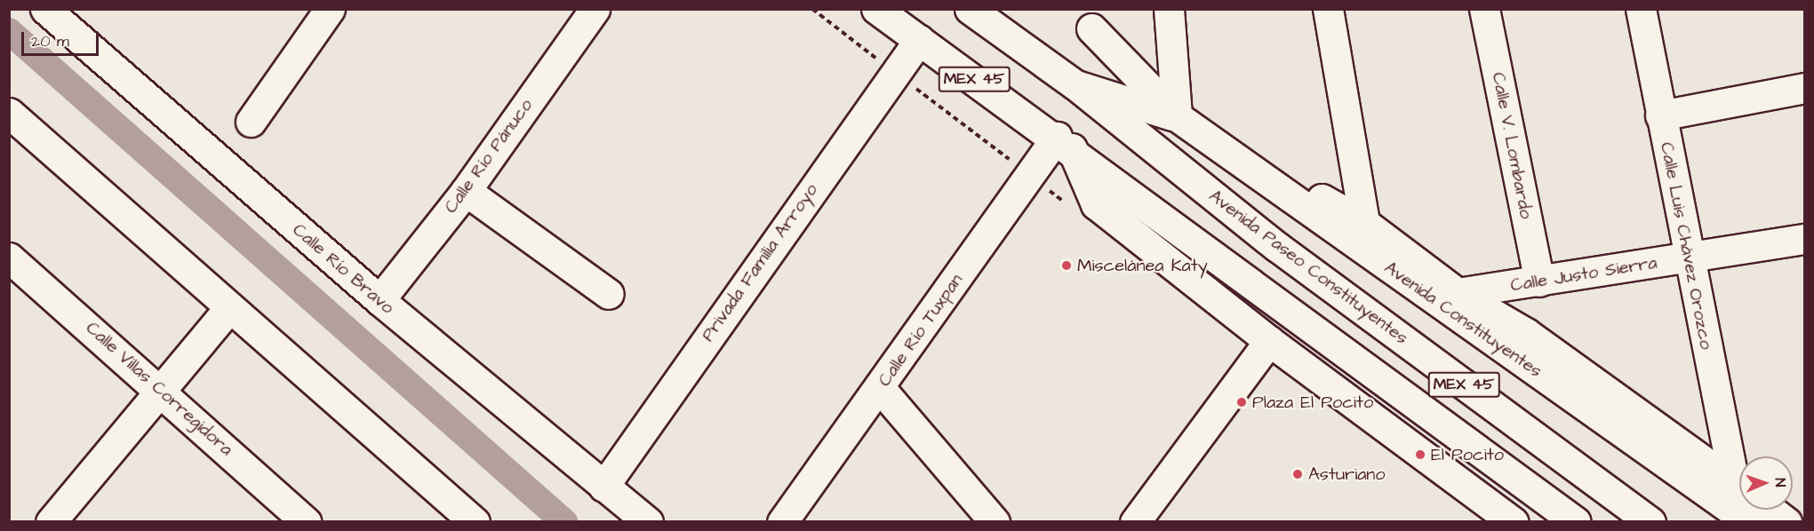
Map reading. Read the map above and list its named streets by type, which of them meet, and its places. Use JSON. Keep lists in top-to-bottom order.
{
  "streets": {
    "main road": [
      "MEX 45",
      "Calle V. Lombardo",
      "Calle Río Pánuco",
      "Calle Luis Chávez Orozco",
      "Privada Familia Arroyo",
      "Avenida Paseo Constituyentes",
      "Calle Río Bravo",
      "Calle Justo Sierra",
      "Avenida Constituyentes",
      "Calle Río Tuxpan",
      "Calle Villas Corregidora"
    ]
  },
  "crossings": [
    ["MEX 45", "Privada Familia Arroyo"],
    ["MEX 45", "Calle Río Tuxpan"],
    ["Calle V. Lombardo", "Calle Justo Sierra"],
    ["Calle Río Pánuco", "Calle Río Bravo"],
    ["Calle Luis Chávez Orozco", "Calle Justo Sierra"],
    ["Privada Familia Arroyo", "Calle Río Bravo"],
    ["Avenida Paseo Constituyentes", "Avenida Constituyentes"],
    ["Calle Justo Sierra", "Avenida Constituyentes"]
  ],
  "places": [
    "Miscelánea Katy",
    "Plaza El Pocito",
    "El Pocito",
    "Asturiano"
  ],
  "scale_bar": "20 m",
  "north": "right"
}
